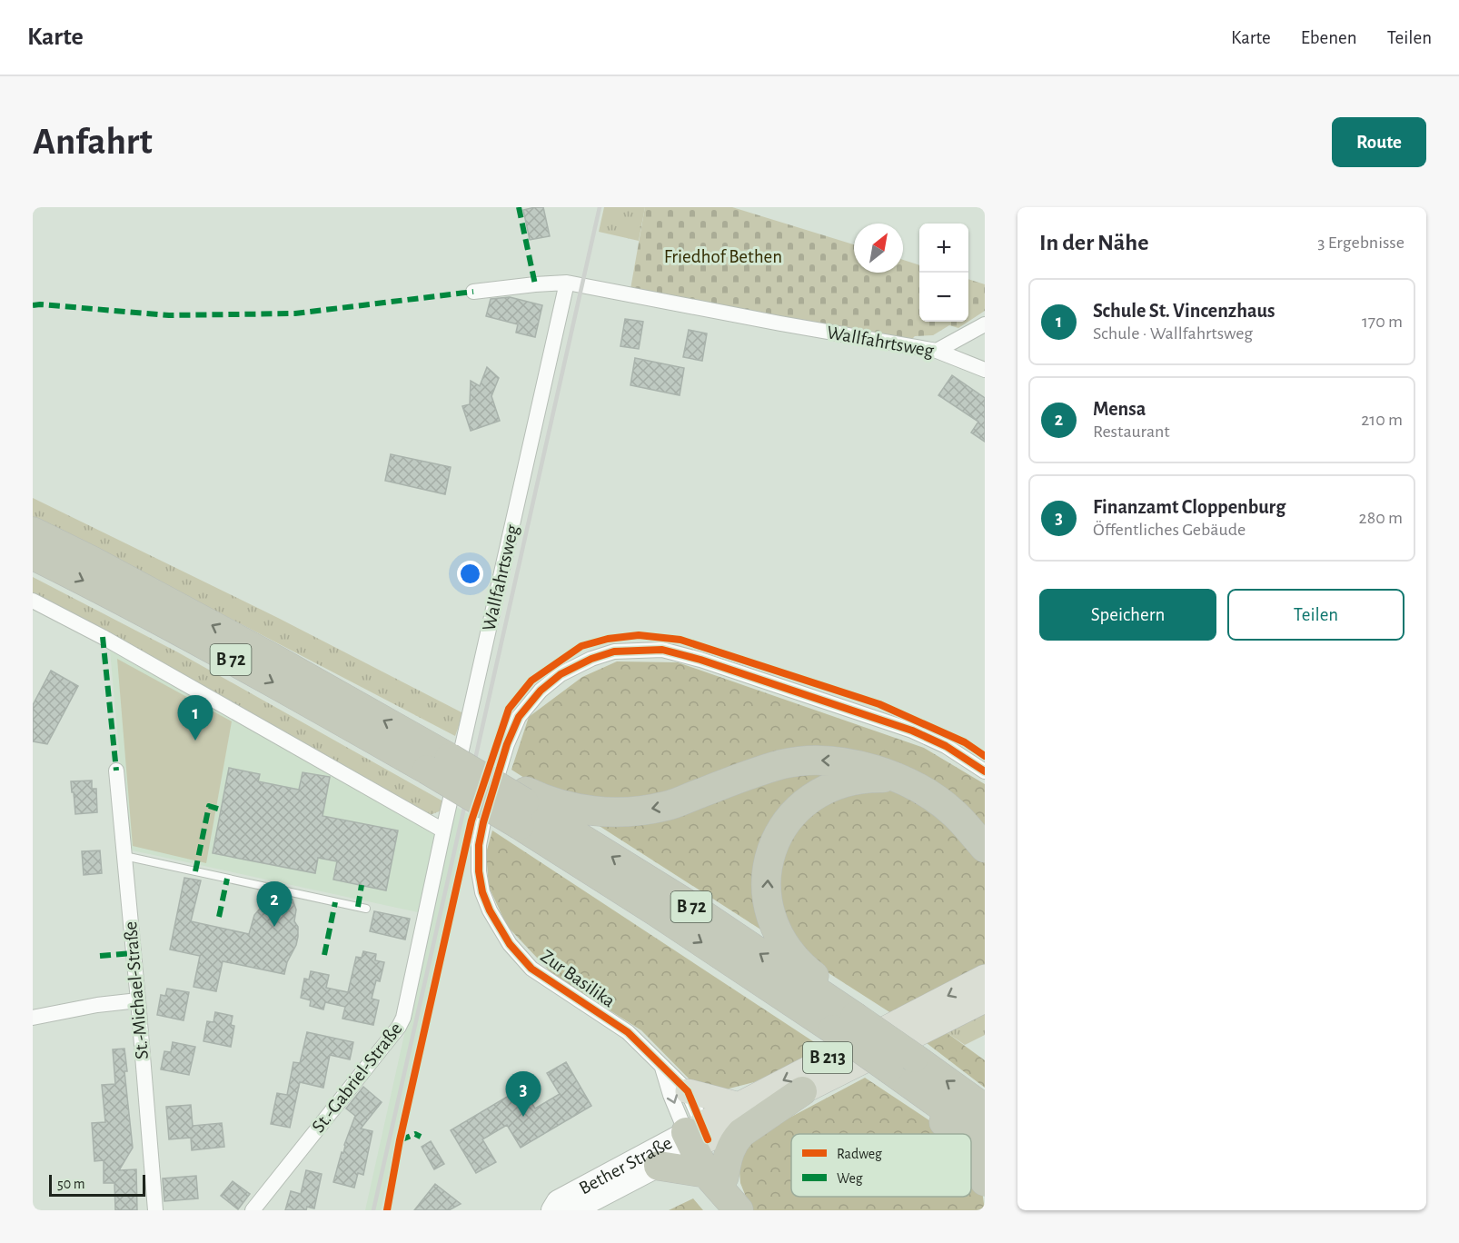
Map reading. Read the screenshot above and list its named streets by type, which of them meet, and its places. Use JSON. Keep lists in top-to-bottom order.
{
  "streets": {
    "highway": ["B 72", "B 213"],
    "street": [
      "Wallfahrtsweg",
      "Zur Basilika",
      "St.-Michael-Straße",
      "St.-Gabriel-Straße",
      "Bether Straße"
    ]
  },
  "crossings": [
    ["Wallfahrtsweg", "St.-Gabriel-Straße"],
    ["Zur Basilika", "B 213"],
    ["Zur Basilika", "Bether Straße"],
    ["B 213", "Bether Straße"]
  ],
  "parks": ["Friedhof Bethen"],
  "legend": ["Radweg", "Weg"],
  "scale_bar": "50 m",
  "north": "top right",
  "page": {
    "header": "Karte",
    "nav": ["Karte", "Ebenen", "Teilen"],
    "buttons": [
      "Route",
      ["Speichern", "Teilen"]
    ],
    "title": "Anfahrt",
    "heading": ["In der Nähe", "3 Ergebnisse"],
    "map_buttons": ["+", "−"],
    "list": [
      {
        "mark": "1",
        "name": "Schule St. Vincenzhaus",
        "note": "Schule · Wallfahrtsweg",
        "value": "170 m"
      },
      {
        "mark": "2",
        "name": "Mensa",
        "note": "Restaurant",
        "value": "210 m"
      },
      {
        "mark": "3",
        "name": "Finanzamt Cloppenburg",
        "note": "Öffentliches Gebäude",
        "value": "280 m"
      }
    ],
    "pins": ["1", "2", "3"],
    "scale": "50 m"
  }
}
